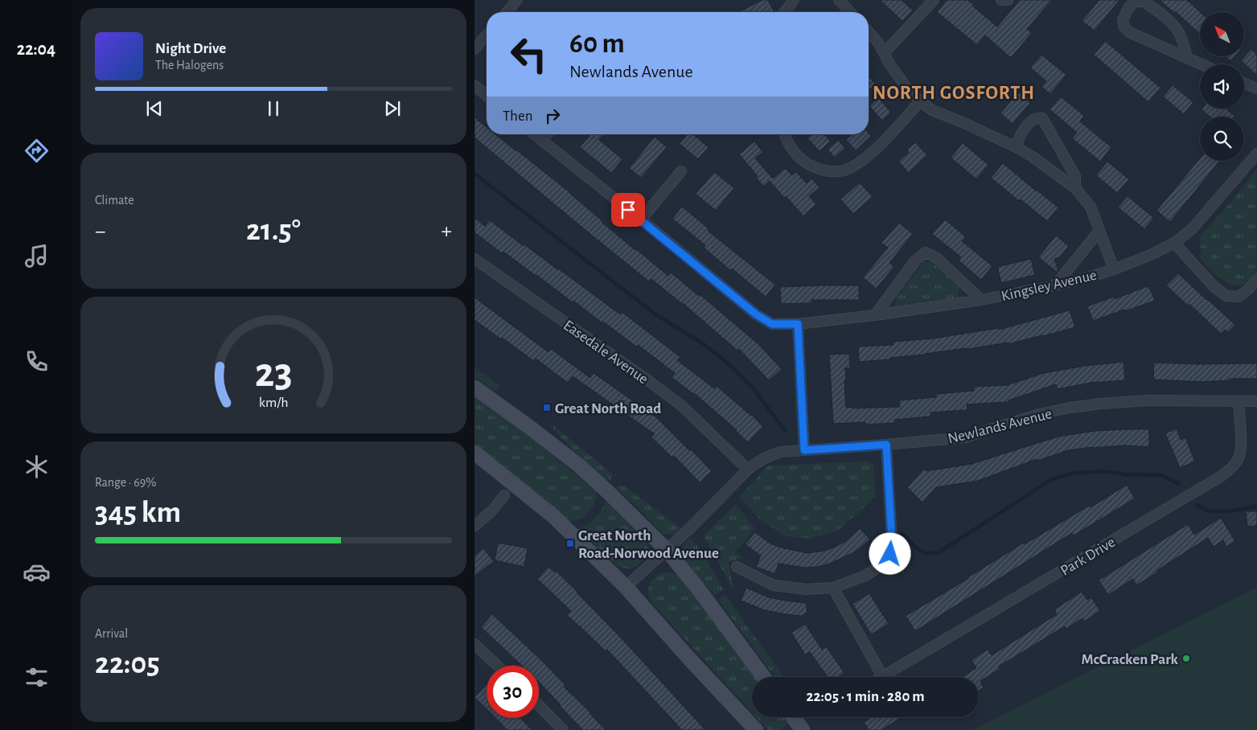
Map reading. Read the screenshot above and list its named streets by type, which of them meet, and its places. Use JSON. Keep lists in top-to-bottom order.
{
  "streets": {
    "street": [
      "Kingsley Avenue",
      "Easedale Avenue",
      "Newlands Avenue",
      "Park Drive"
    ]
  },
  "crossings": [
    ["Easedale Avenue", "Newlands Avenue"],
    ["Newlands Avenue", "Park Drive"]
  ],
  "districts": ["NORTH GOSFORTH"],
  "places": {
    "transit": ["Great North Road", "Great North Road-Norwood Avenue"],
    "other": ["McCracken Park"]
  },
  "north": "top left",
  "page": {
    "tabs": "22:04",
    "turn": ["60 m", "Newlands Avenue"],
    "song": ["Night Drive", "The Halogens"],
    "then": "Then",
    "tile": [
      "Climate",
      ["Range · 69%", "345 km"],
      ["Arrival", "22:05"]
    ],
    "heat": ["−", "21.5°", "+"],
    "limit": "30",
    "trip": "22:05 · 1 min · 280 m",
    "gauge": ["23", "km/h"]
  }
}
